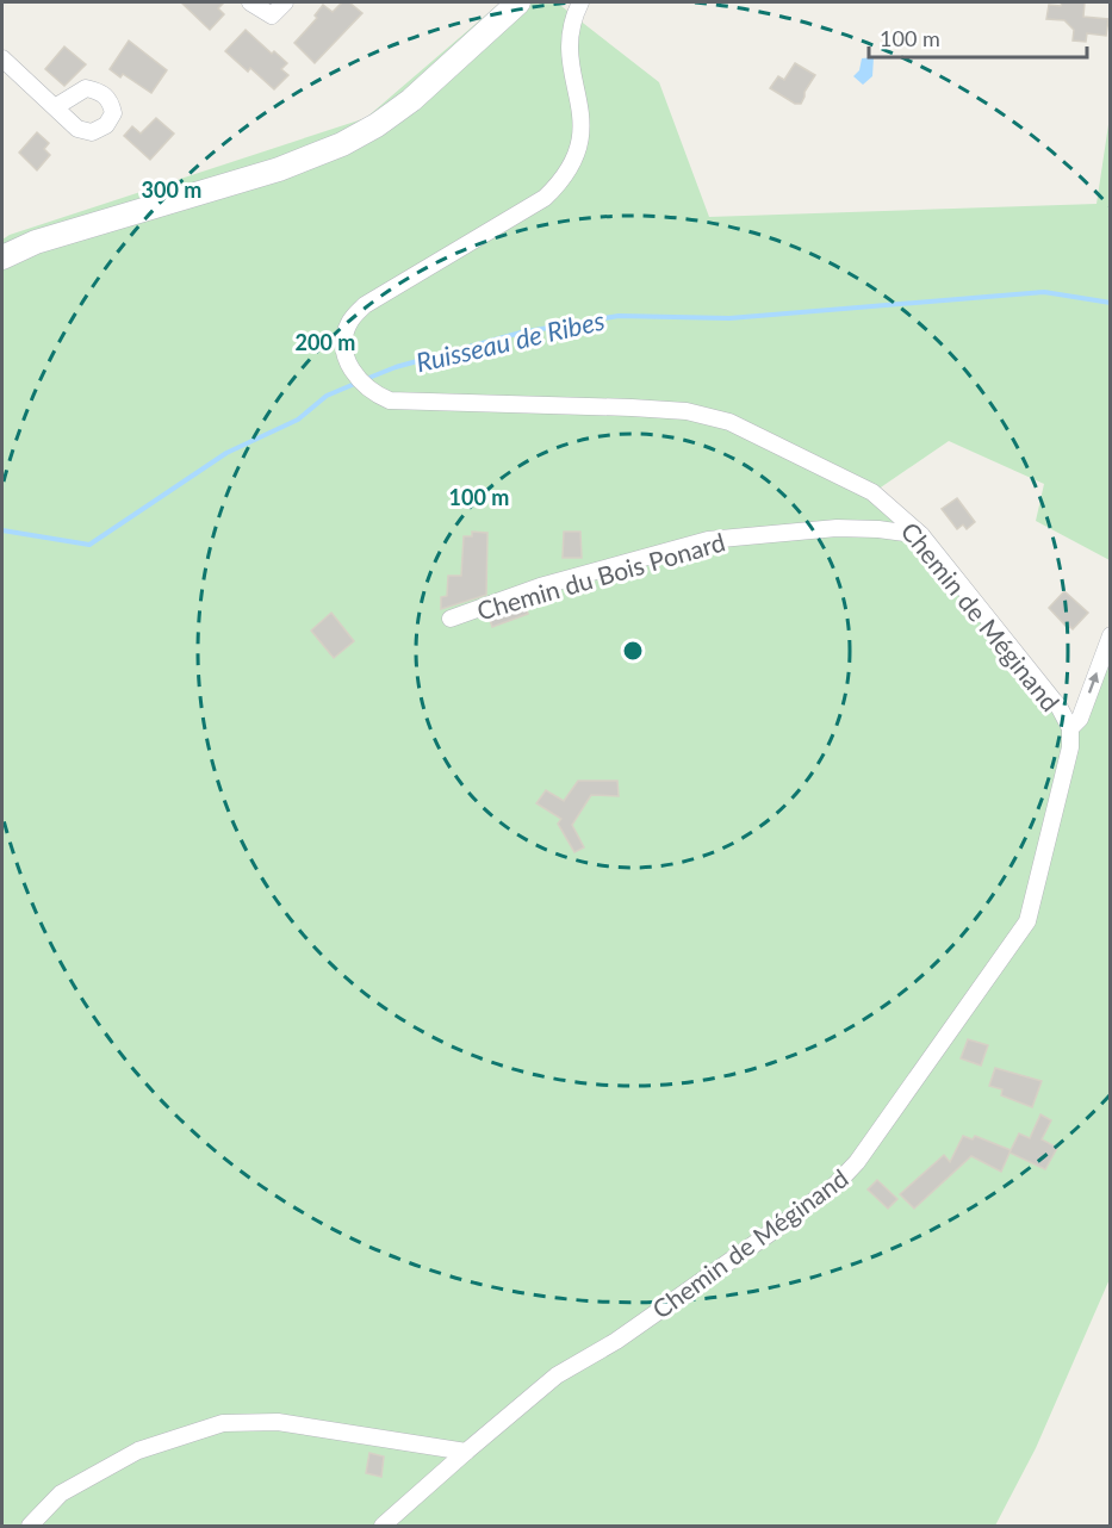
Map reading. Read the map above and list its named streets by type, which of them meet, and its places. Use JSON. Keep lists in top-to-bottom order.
{
  "streets": {
    "street": ["Chemin du Bois Ponard", "Chemin de Méginand"]
  },
  "crossings": [
    ["Chemin du Bois Ponard", "Chemin de Méginand"]
  ],
  "water": ["Ruisseau de Ribes"],
  "scale_bar": "100 m",
  "rings": ["300 m", "200 m", "100 m"]
}
